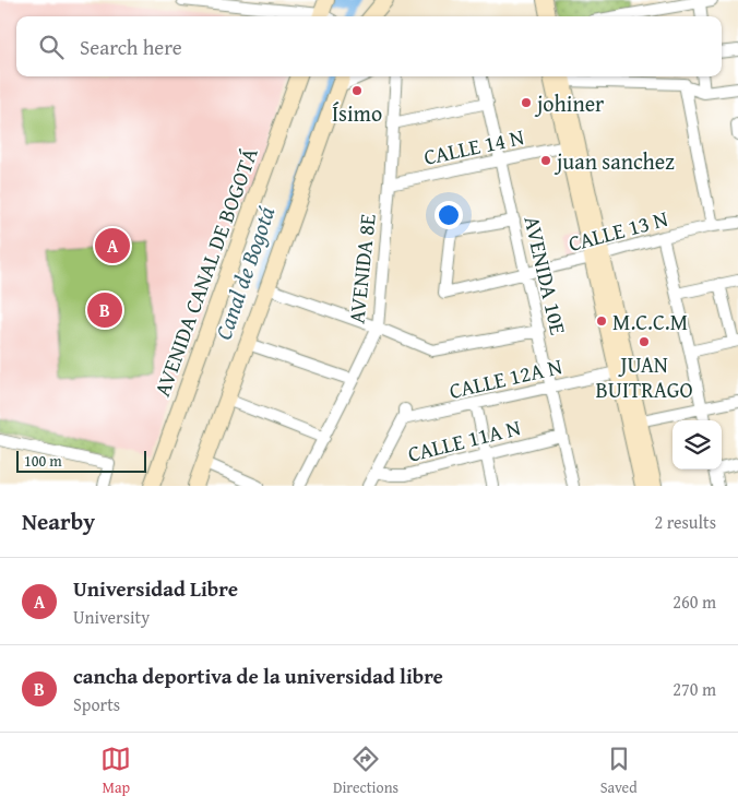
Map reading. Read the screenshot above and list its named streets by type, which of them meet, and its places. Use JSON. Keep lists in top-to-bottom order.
{
  "streets": {
    "main road": ["AVENIDA CANAL DE BOGOTÁ"],
    "street": [
      "CALLE 14 N",
      "CALLE 13 N",
      "AVENIDA 8E",
      "AVENIDA 10E",
      "CALLE 12A N",
      "CALLE 11A N"
    ]
  },
  "crossings": [
    ["CALLE 14 N", "AVENIDA 8E"],
    ["CALLE 14 N", "AVENIDA 10E"],
    ["CALLE 13 N", "AVENIDA 10E"],
    ["AVENIDA 10E", "CALLE 12A N"],
    ["AVENIDA 10E", "CALLE 11A N"],
    ["CALLE 12A N", "CALLE 11A N"]
  ],
  "water": ["Canal de Bogotá"],
  "places": [
    "Ísimo",
    "johiner",
    "juan sanchez",
    "M.C.C.M",
    "JUAN BUITRAGO"
  ],
  "scale_bar": "100 m",
  "page": {
    "search": "Search here",
    "pins": ["A", "B"],
    "scale": "100 m",
    "heading": ["Nearby", "2 results"],
    "list": [
      {
        "mark": "A",
        "name": "Universidad Libre",
        "note": "University",
        "value": "260 m"
      },
      {
        "mark": "B",
        "name": "cancha deportiva de la universidad libre",
        "note": "Sports",
        "value": "270 m"
      }
    ],
    "nav": ["Map", "Directions", "Saved"]
  }
}
